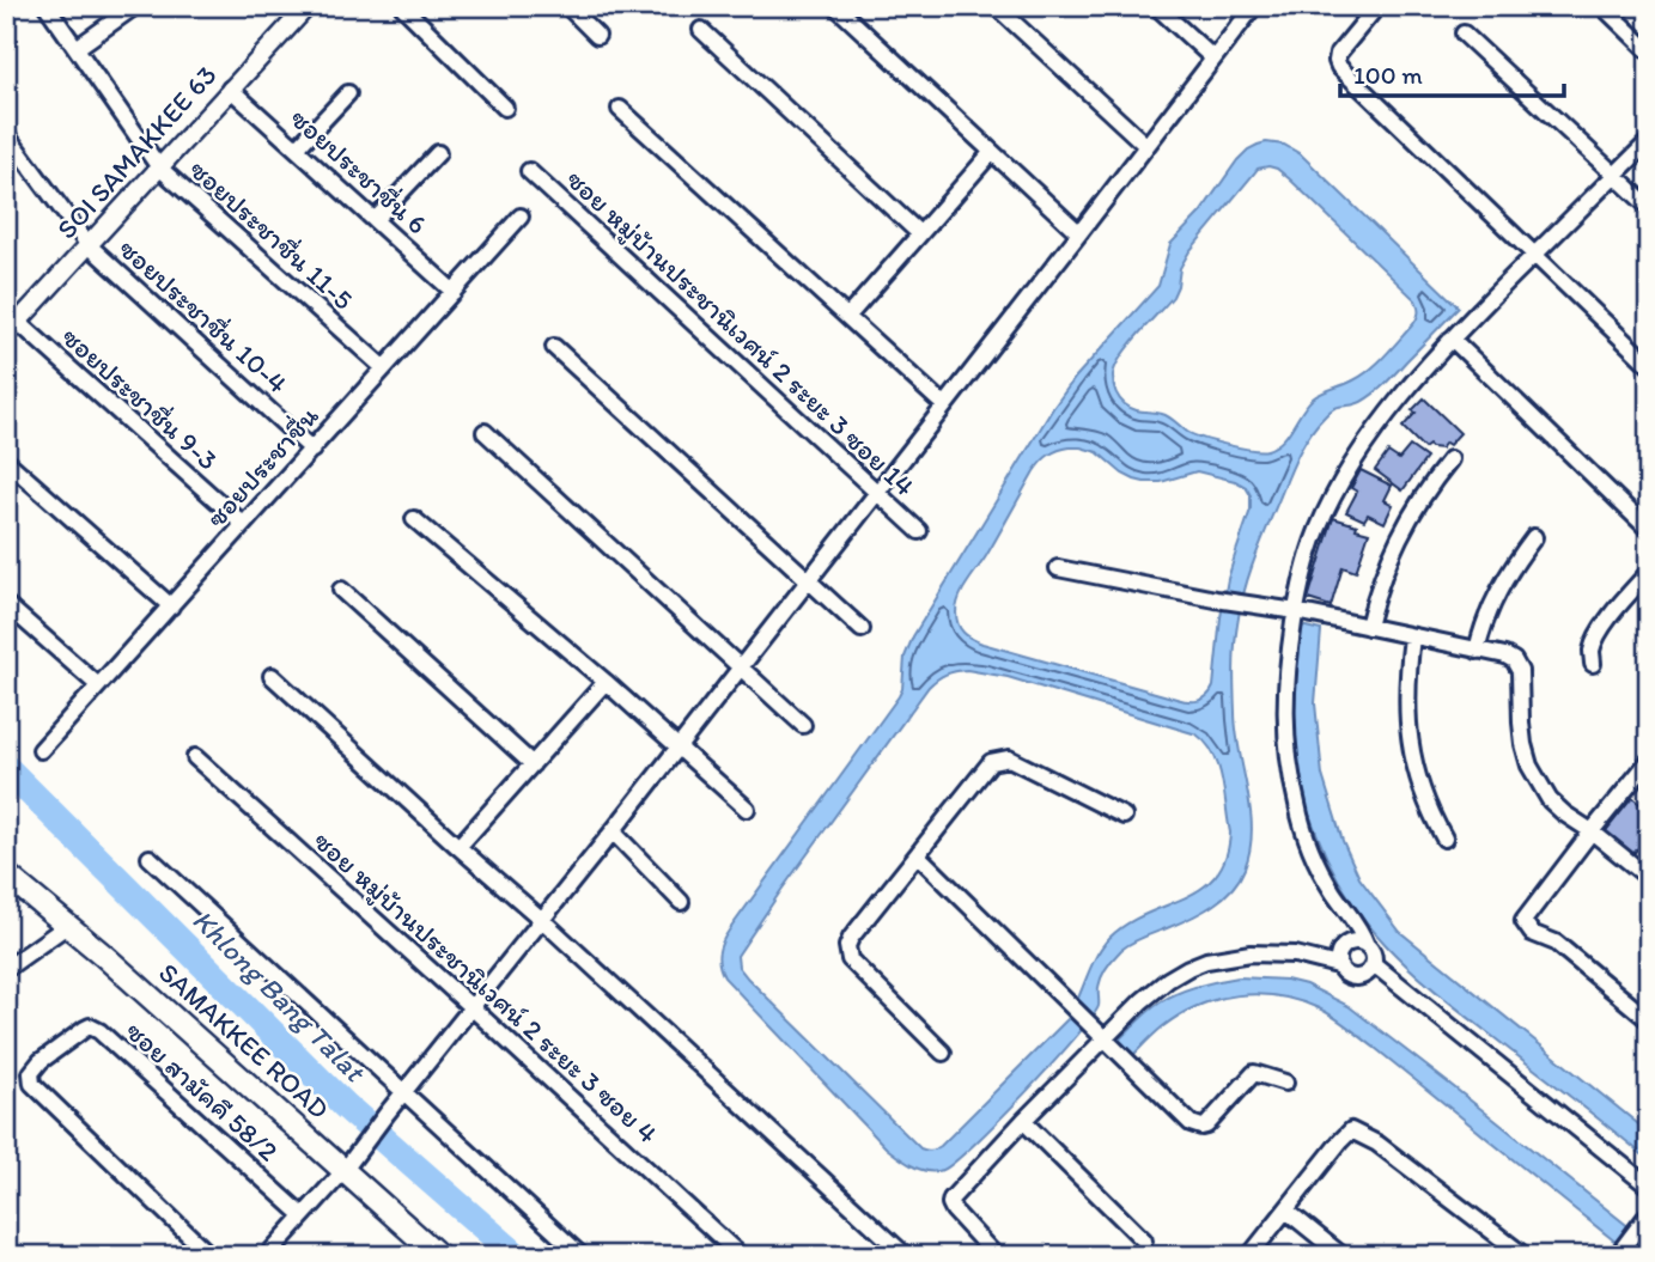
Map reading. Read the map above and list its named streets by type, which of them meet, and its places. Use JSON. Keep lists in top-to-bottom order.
{
  "streets": {
    "main road": ["SAMAKKEE ROAD"],
    "street": [
      "SOI SAMAKKEE 63",
      "ซอยประชาชื่น 6",
      "ซอยประชาชื่น 11-5",
      "ซอยประชาชื่น 10-4",
      "ซอย หมู่บ้านประชานิเวศน์ 2 ระยะ 3 ซอย 14",
      "ซอยประชาชื่น 9-3",
      "ซอยประชาชื่น",
      "ซอย หมู่บ้านประชานิเวศน์ 2 ระยะ 3 ซอย 4",
      "ซอย สามัคคี 58/2"
    ]
  },
  "crossings": [
    ["SOI SAMAKKEE 63", "ซอยประชาชื่น 6"],
    ["SOI SAMAKKEE 63", "ซอยประชาชื่น 11-5"],
    ["SOI SAMAKKEE 63", "ซอยประชาชื่น 10-4"],
    ["SOI SAMAKKEE 63", "ซอยประชาชื่น 9-3"],
    ["ซอยประชาชื่น 6", "ซอยประชาชื่น"],
    ["ซอยประชาชื่น 11-5", "ซอยประชาชื่น"],
    ["ซอยประชาชื่น 10-4", "ซอยประชาชื่น"],
    ["ซอยประชาชื่น 9-3", "ซอยประชาชื่น"]
  ],
  "water": ["Khlong Bang Talat"],
  "scale_bar": "100 m"
}
